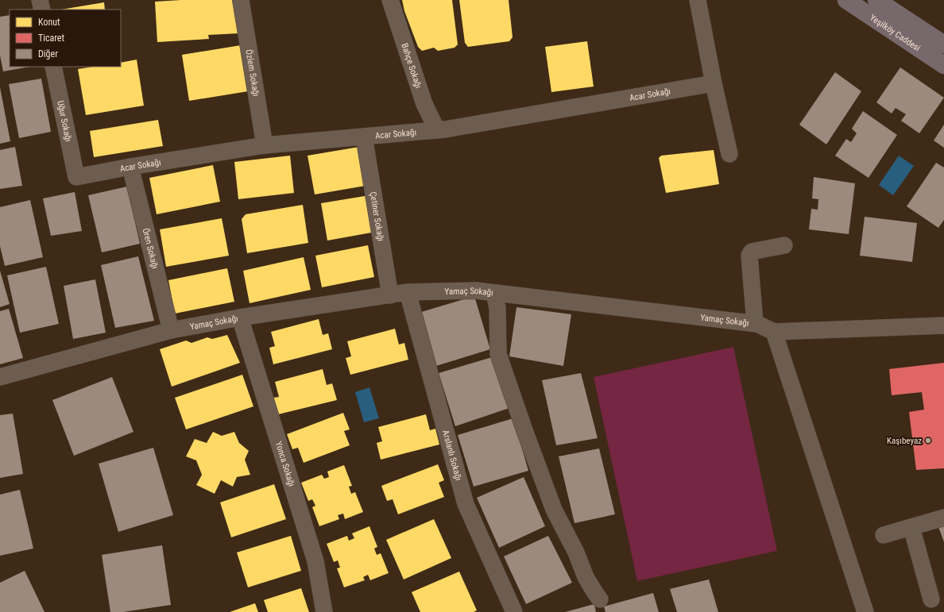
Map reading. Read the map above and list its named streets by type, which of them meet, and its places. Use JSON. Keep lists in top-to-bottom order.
{
  "streets": {
    "highway": ["Yeşilköy Caddesi"],
    "street": [
      "Bahçe Sokağı",
      "Özlem Sokağı",
      "Acar Sokağı",
      "Uğur Sokağı",
      "Çetiner Sokağı",
      "Ören Sokağı",
      "Yamaç Sokağı",
      "Arslanlı Sokağı",
      "Yonca Sokağı"
    ]
  },
  "crossings": [
    ["Bahçe Sokağı", "Acar Sokağı"],
    ["Özlem Sokağı", "Acar Sokağı"],
    ["Acar Sokağı", "Uğur Sokağı"],
    ["Acar Sokağı", "Çetiner Sokağı"],
    ["Acar Sokağı", "Ören Sokağı"],
    ["Çetiner Sokağı", "Yamaç Sokağı"],
    ["Ören Sokağı", "Yamaç Sokağı"],
    ["Yamaç Sokağı", "Arslanlı Sokağı"],
    ["Yamaç Sokağı", "Yonca Sokağı"]
  ],
  "places": ["Kaşıbeyaz"],
  "legend": ["Konut", "Ticaret", "Diğer"]
}
